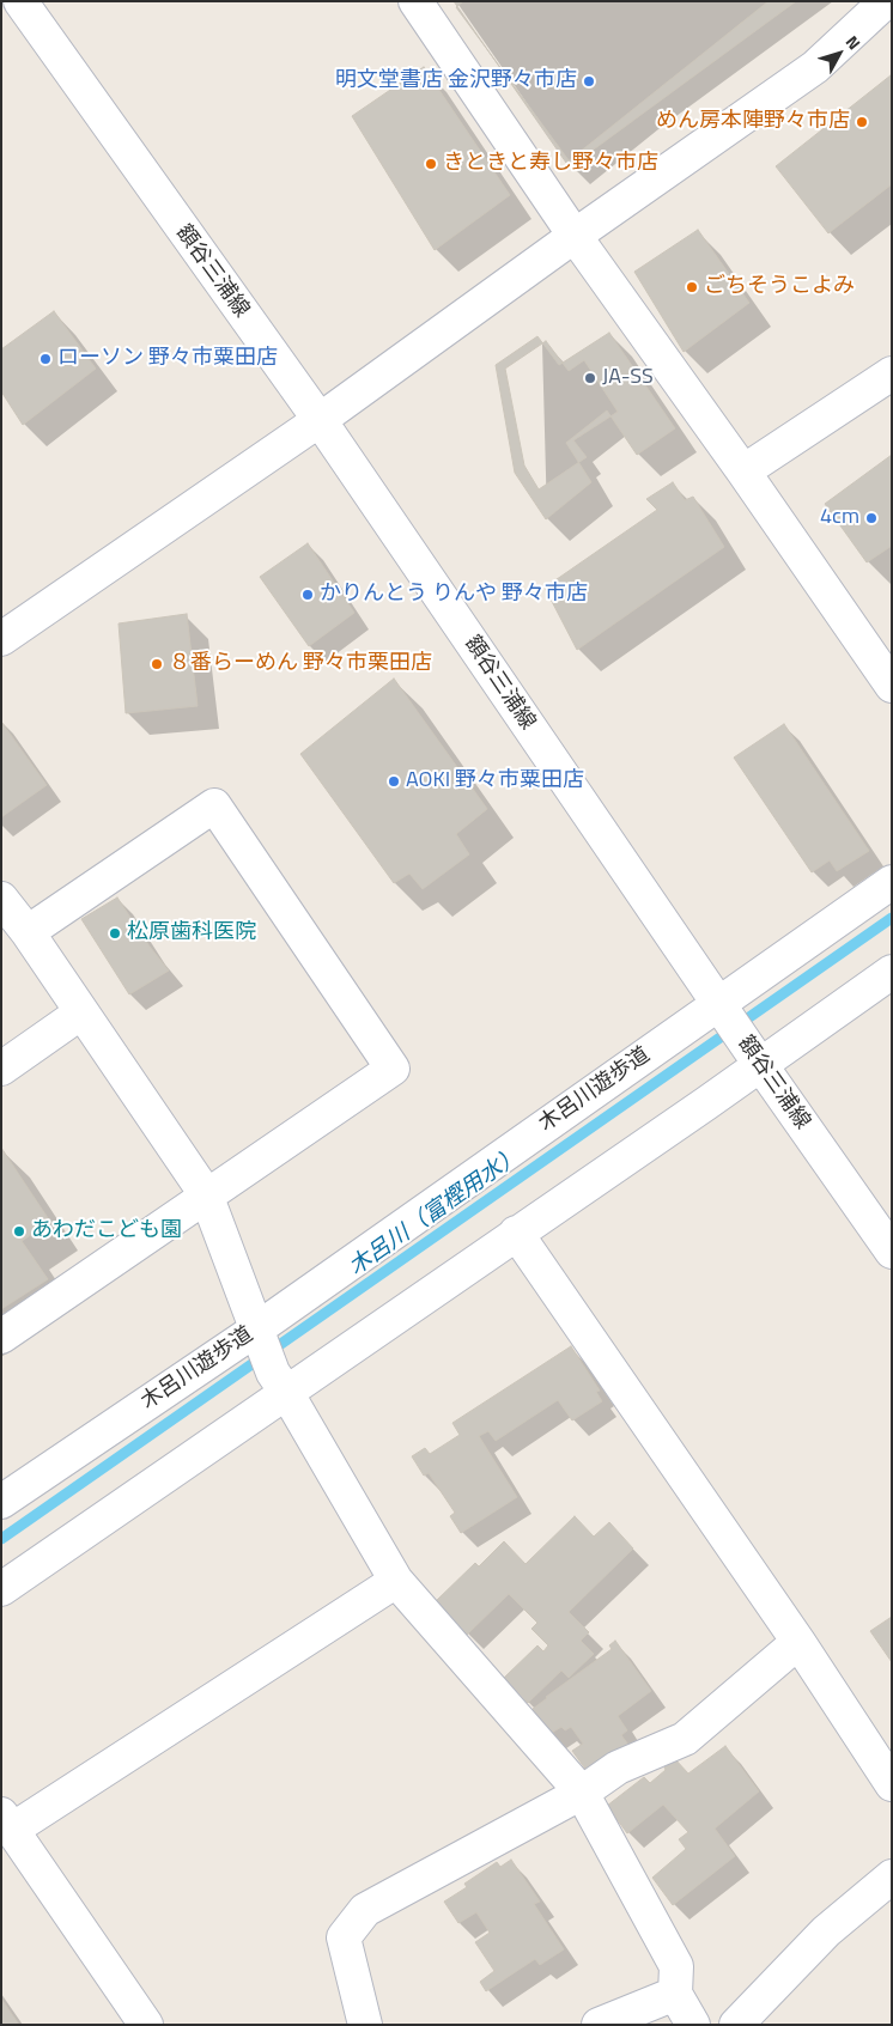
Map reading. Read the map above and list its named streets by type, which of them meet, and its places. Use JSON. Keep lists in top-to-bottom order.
{
  "streets": {
    "street": ["額谷三浦線", "木呂川遊歩道"]
  },
  "crossings": [
    ["額谷三浦線", "木呂川遊歩道"]
  ],
  "water": ["木呂川（富樫用水）"],
  "places": [
    "明文堂書店 金沢野々市店",
    "めん房本陣野々市店",
    "きときと寿し野々市店",
    "ごちそうこよみ",
    "ローソン 野々市粟田店",
    "JA-SS",
    "4cm",
    "かりんとう りんや 野々市店",
    "８番らーめん 野々市栗田店",
    "AOKI 野々市粟田店",
    "松原歯科医院",
    "あわだこども園"
  ],
  "north": "top right"
}
